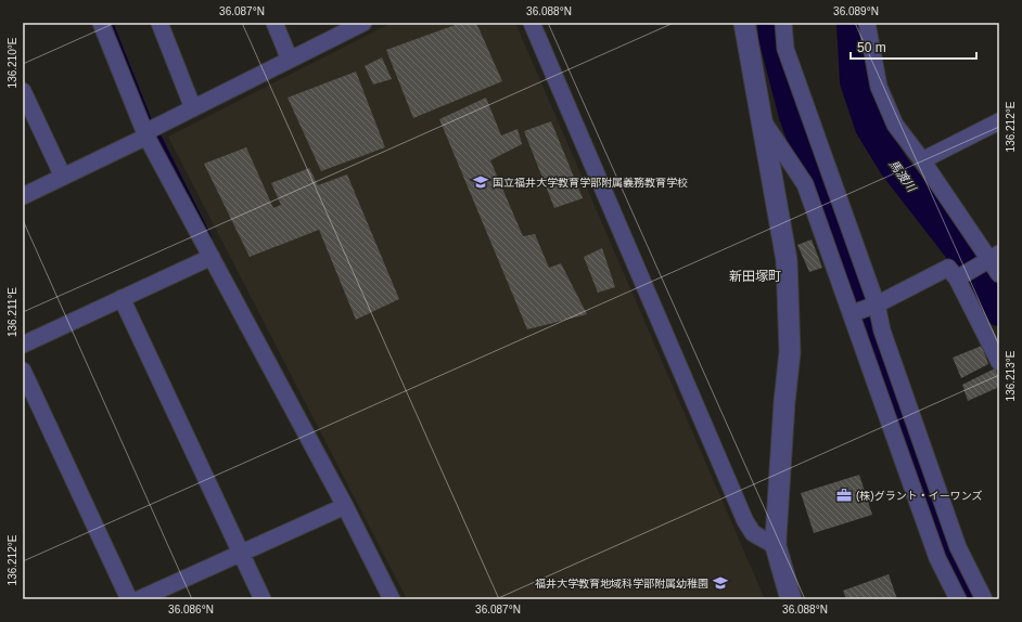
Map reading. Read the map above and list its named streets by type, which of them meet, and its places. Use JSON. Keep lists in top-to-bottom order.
{
  "districts": ["新田塚町"],
  "water": ["馬渡川"],
  "places": {
    "school or university": ["国立福井大学教育学部附属義務教育学校", "福井大学教育地域科学部附属幼稚園"],
    "office": ["(株)グラント・イーワンズ"]
  },
  "scale_bar": "50 m",
  "coordinates": [
    "36.087°N",
    "36.088°N",
    "36.089°N",
    "136.210°E",
    "136.212°E",
    "136.211°E",
    "136.213°E",
    "36.086°N"
  ]
}
